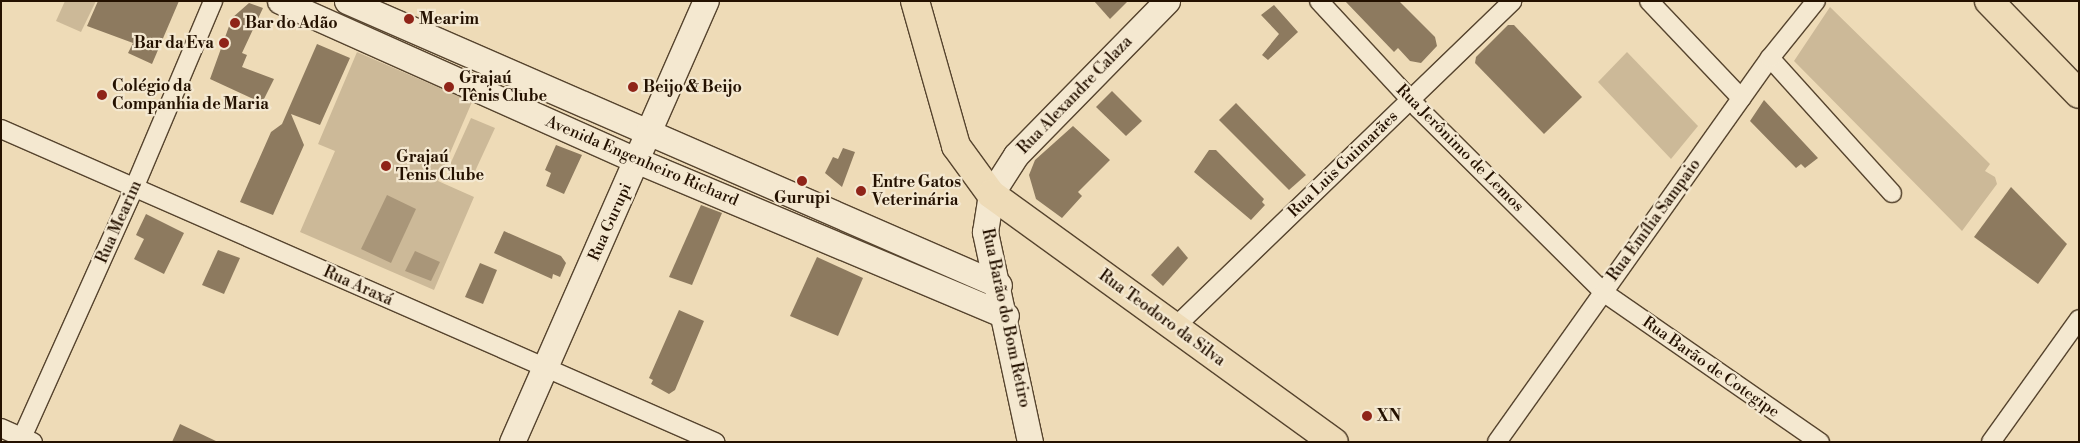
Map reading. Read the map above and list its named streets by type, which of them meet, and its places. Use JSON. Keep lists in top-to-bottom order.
{
  "streets": {
    "main road": ["Rua Teodoro da Silva"],
    "street": [
      "Rua Alexandre Calaza",
      "Rua Jerônimo de Lemos",
      "Avenida Engenheiro Richard",
      "Rua Luis Guimarães",
      "Rua Emília Sampaio",
      "Rua Mearim",
      "Rua Gurupi",
      "Rua Araxá",
      "Rua Barão do Bom Retiro",
      "Rua Barão de Cotegipe"
    ]
  },
  "crossings": [
    ["Rua Alexandre Calaza", "Rua Barão do Bom Retiro"],
    ["Rua Alexandre Calaza", "Rua Teodoro da Silva"],
    ["Rua Jerônimo de Lemos", "Rua Luis Guimarães"],
    ["Rua Jerônimo de Lemos", "Rua Emília Sampaio"],
    ["Rua Jerônimo de Lemos", "Rua Barão de Cotegipe"],
    ["Avenida Engenheiro Richard", "Rua Gurupi"],
    ["Avenida Engenheiro Richard", "Rua Barão do Bom Retiro"],
    ["Rua Luis Guimarães", "Rua Teodoro da Silva"],
    ["Rua Emília Sampaio", "Rua Barão de Cotegipe"],
    ["Rua Mearim", "Rua Araxá"],
    ["Rua Gurupi", "Rua Araxá"],
    ["Rua Barão do Bom Retiro", "Rua Teodoro da Silva"]
  ],
  "places": [
    "Mearim",
    "Bar do Adão",
    "Bar da Eva",
    "Grajaú Tênis Clube",
    "Beijo & Beijo",
    "Colégio da Companhia de Maria",
    "Grajaú Tenis Clube",
    "Gurupi",
    "Entre Gatos Veterinária",
    "XN"
  ]
}
